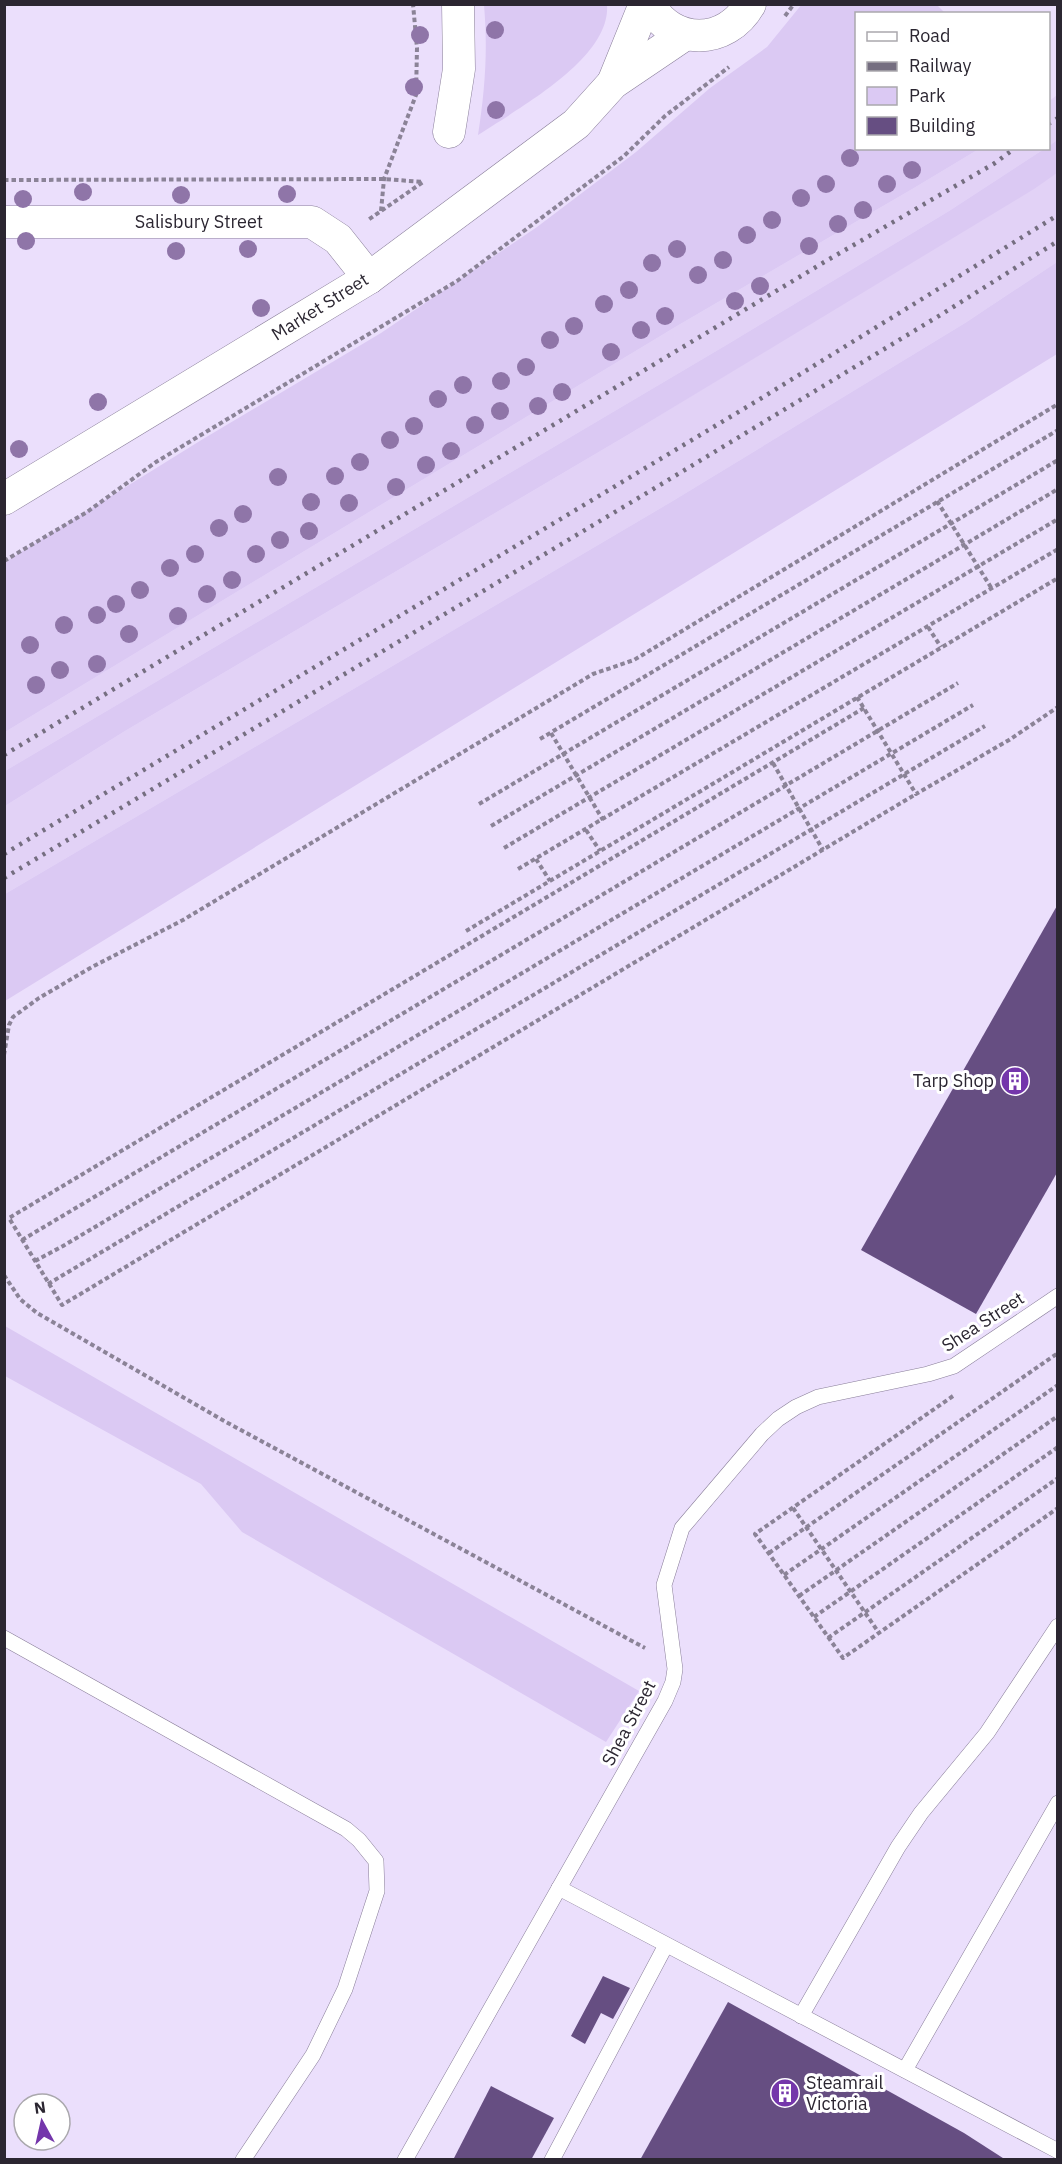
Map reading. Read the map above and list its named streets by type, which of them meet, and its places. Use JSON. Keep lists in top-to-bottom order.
{
  "streets": {
    "street": ["Salisbury Street", "Market Street"],
    "lane": ["Shea Street"]
  },
  "crossings": [
    ["Salisbury Street", "Market Street"]
  ],
  "places": {
    "building": ["Tarp Shop", "Steamrail Victoria"]
  },
  "legend": [
    "Road",
    "Railway",
    "Park",
    "Building"
  ],
  "north": "top"
}
